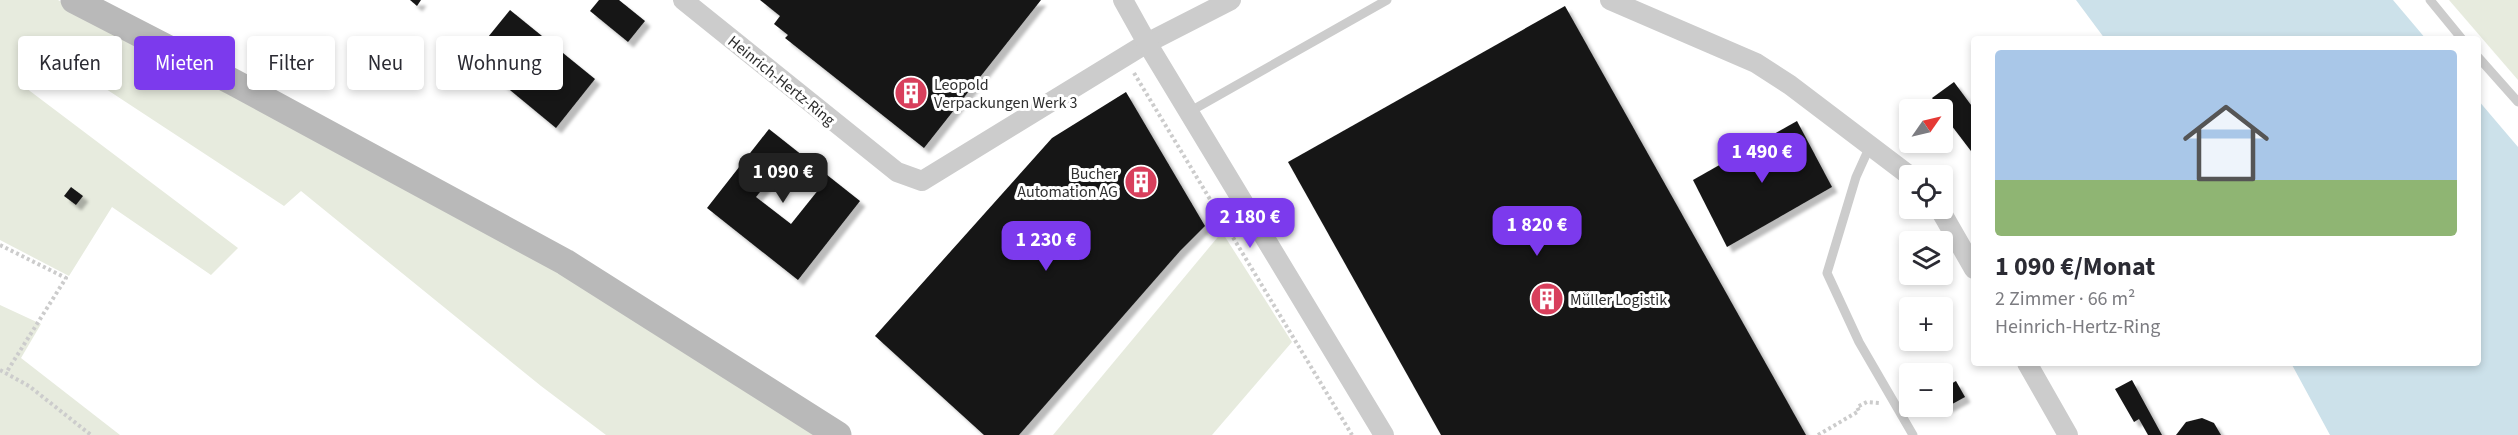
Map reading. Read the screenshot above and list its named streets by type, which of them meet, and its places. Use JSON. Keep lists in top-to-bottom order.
{
  "streets": {
    "street": ["Heinrich-Hertz-Ring"]
  },
  "places": {
    "building": ["Leopold Verpackungen Werk 3", "Bucher Automation AG", "Müller Logistik"]
  },
  "north": "top right",
  "page": {
    "chip": [
      "Kaufen",
      "Mieten",
      "Filter",
      "Neu",
      "Wohnung"
    ],
    "list": [
      {
        "name": "1 090 €/Monat",
        "note": "2 Zimmer · 66 m² · Heinrich-Hertz-Ring"
      }
    ],
    "map_buttons": ["+", "−"],
    "price": [
      "1 490 €",
      "1 090 €",
      "2 180 €",
      "1 820 €",
      "1 230 €"
    ]
  }
}
